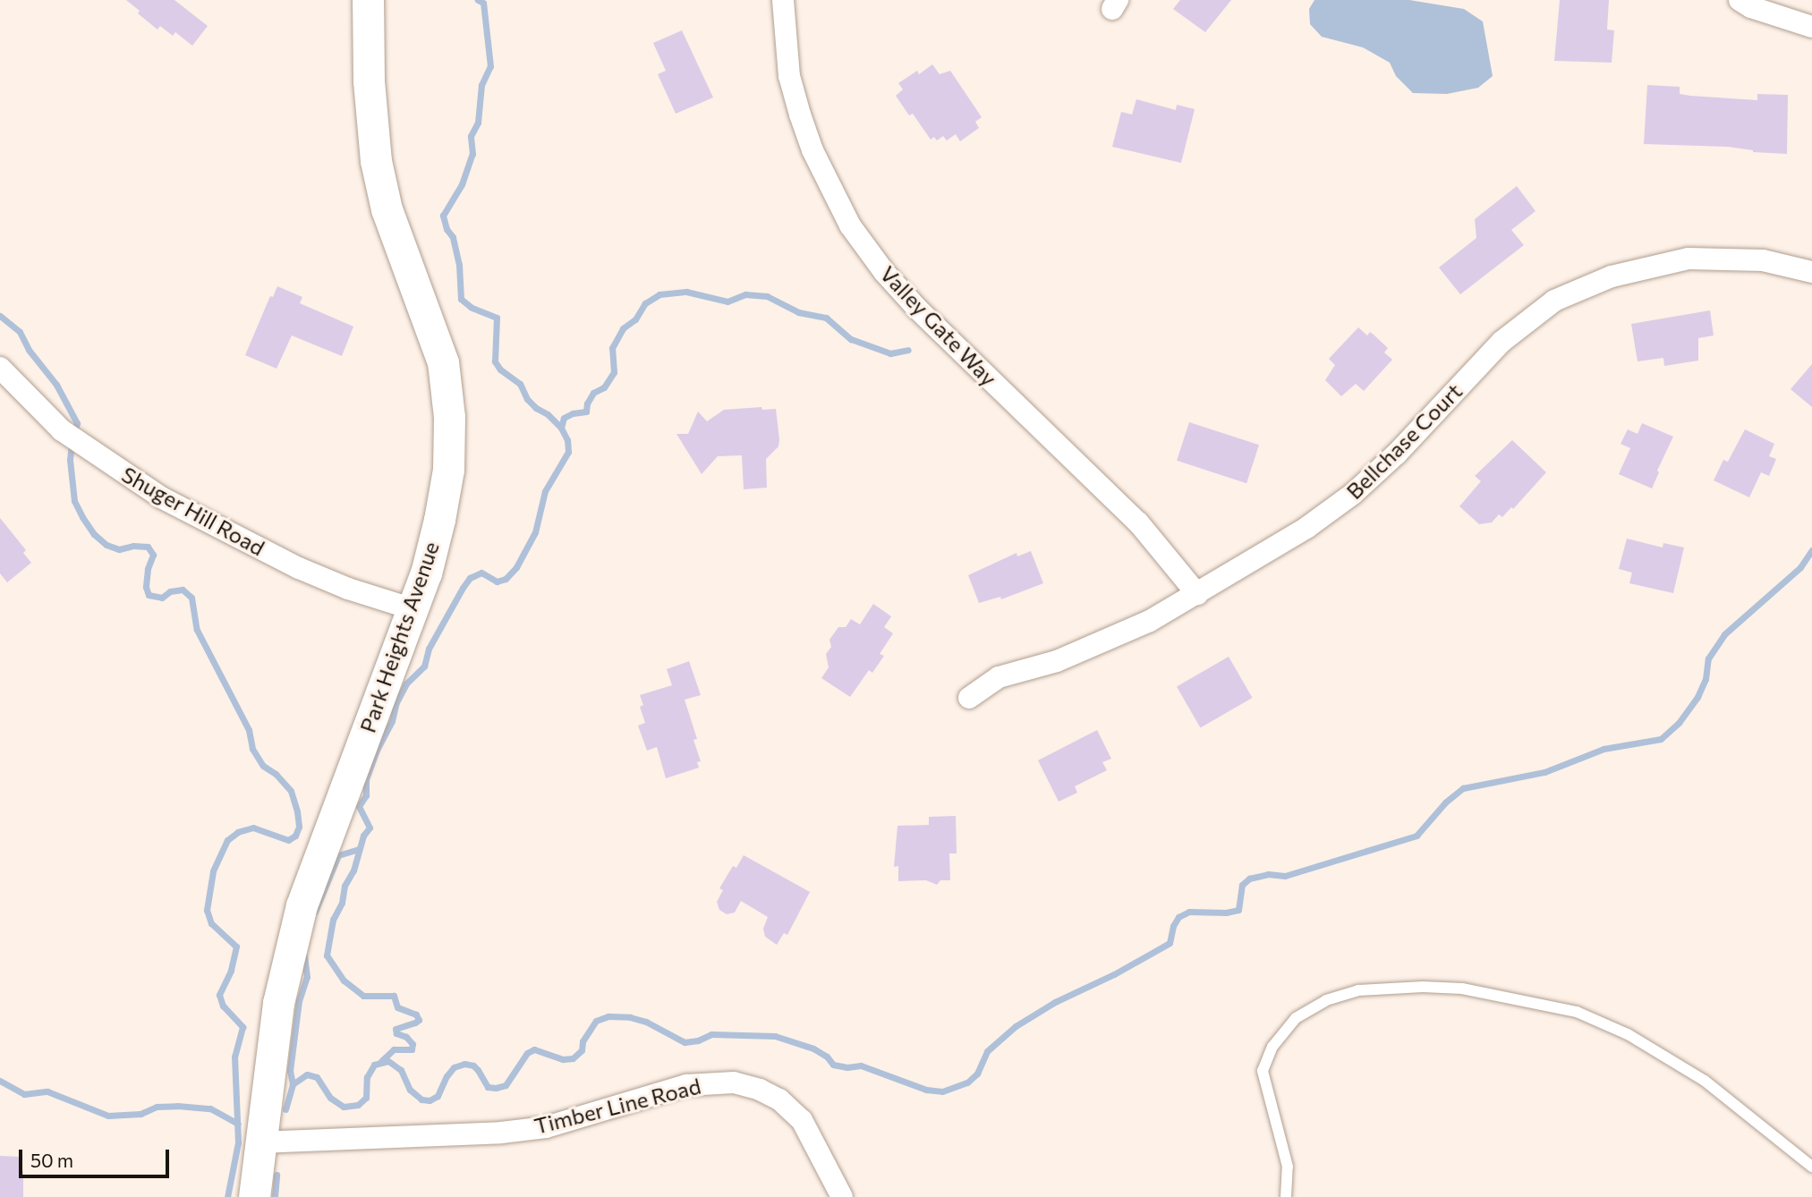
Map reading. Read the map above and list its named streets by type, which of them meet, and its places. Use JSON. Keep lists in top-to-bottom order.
{
  "streets": {
    "main road": ["Park Heights Avenue"],
    "street": [
      "Valley Gate Way",
      "Bellchase Court",
      "Shuger Hill Road",
      "Timber Line Road"
    ]
  },
  "crossings": [
    ["Valley Gate Way", "Bellchase Court"],
    ["Shuger Hill Road", "Park Heights Avenue"],
    ["Park Heights Avenue", "Timber Line Road"]
  ],
  "scale_bar": "50 m"
}
